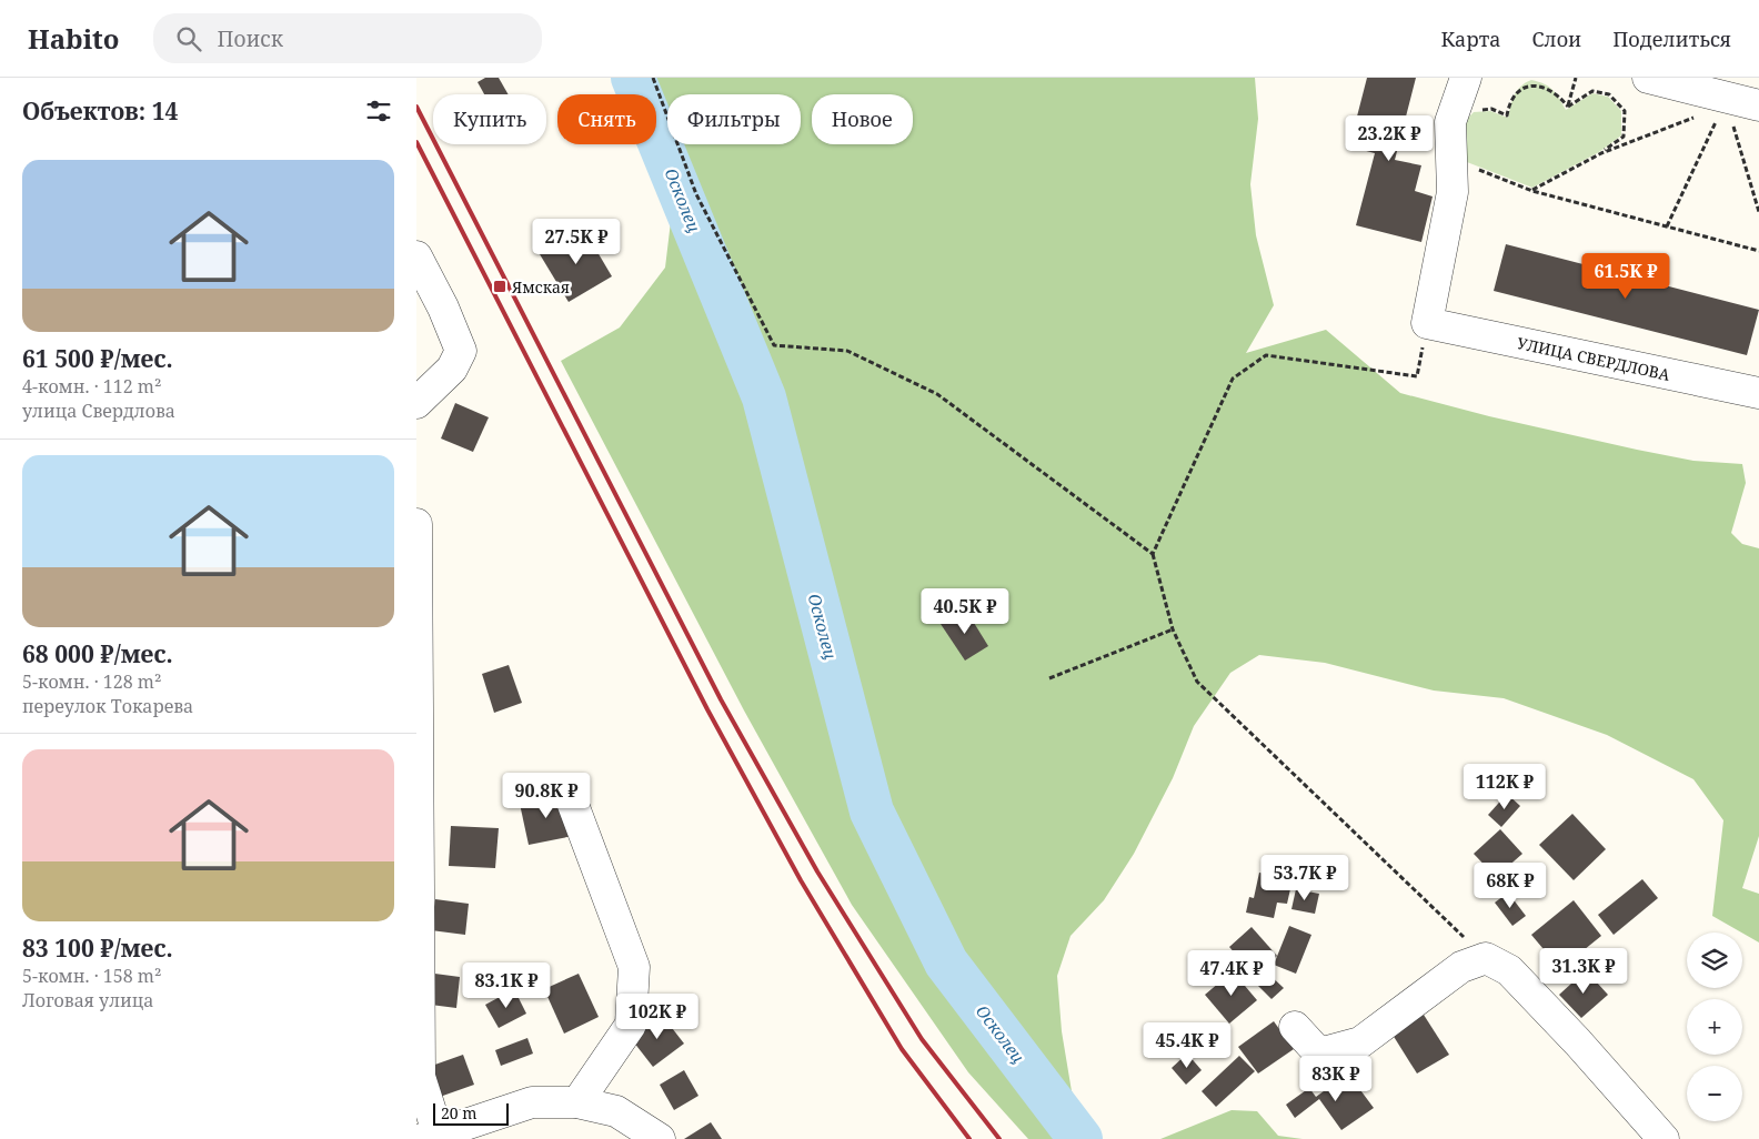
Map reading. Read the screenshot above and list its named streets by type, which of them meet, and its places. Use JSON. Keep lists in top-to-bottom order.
{
  "streets": {
    "street": ["УЛИЦА СВЕРДЛОВА"]
  },
  "water": ["Осколец"],
  "places": {
    "transit": ["Ямская"]
  },
  "scale_bar": "20 m",
  "page": {
    "header": "Habito",
    "search": "Поиск",
    "nav": ["Карта", "Слои", "Поделиться"],
    "heading": "Объектов: 14",
    "chip": [
      "Купить",
      "Снять",
      "Фильтры",
      "Новое"
    ],
    "price": [
      "23.2K ₽",
      "27.5K ₽",
      "61.5K ₽",
      "40.5K ₽",
      "112K ₽",
      "90.8K ₽",
      "53.7K ₽",
      "68K ₽",
      "31.3K ₽",
      "47.4K ₽",
      "83.1K ₽",
      "102K ₽",
      "45.4K ₽",
      "83K ₽"
    ],
    "list": [
      {
        "name": "61 500 ₽/мес.",
        "note": "4-комн. · 112 m² · улица Свердлова"
      },
      {
        "name": "68 000 ₽/мес.",
        "note": "5-комн. · 128 m² · переулок Токарева"
      },
      {
        "name": "83 100 ₽/мес.",
        "note": "5-комн. · 158 m² · Логовая улица"
      }
    ],
    "map_buttons": ["+", "−"],
    "scale": "20 m"
  }
}
